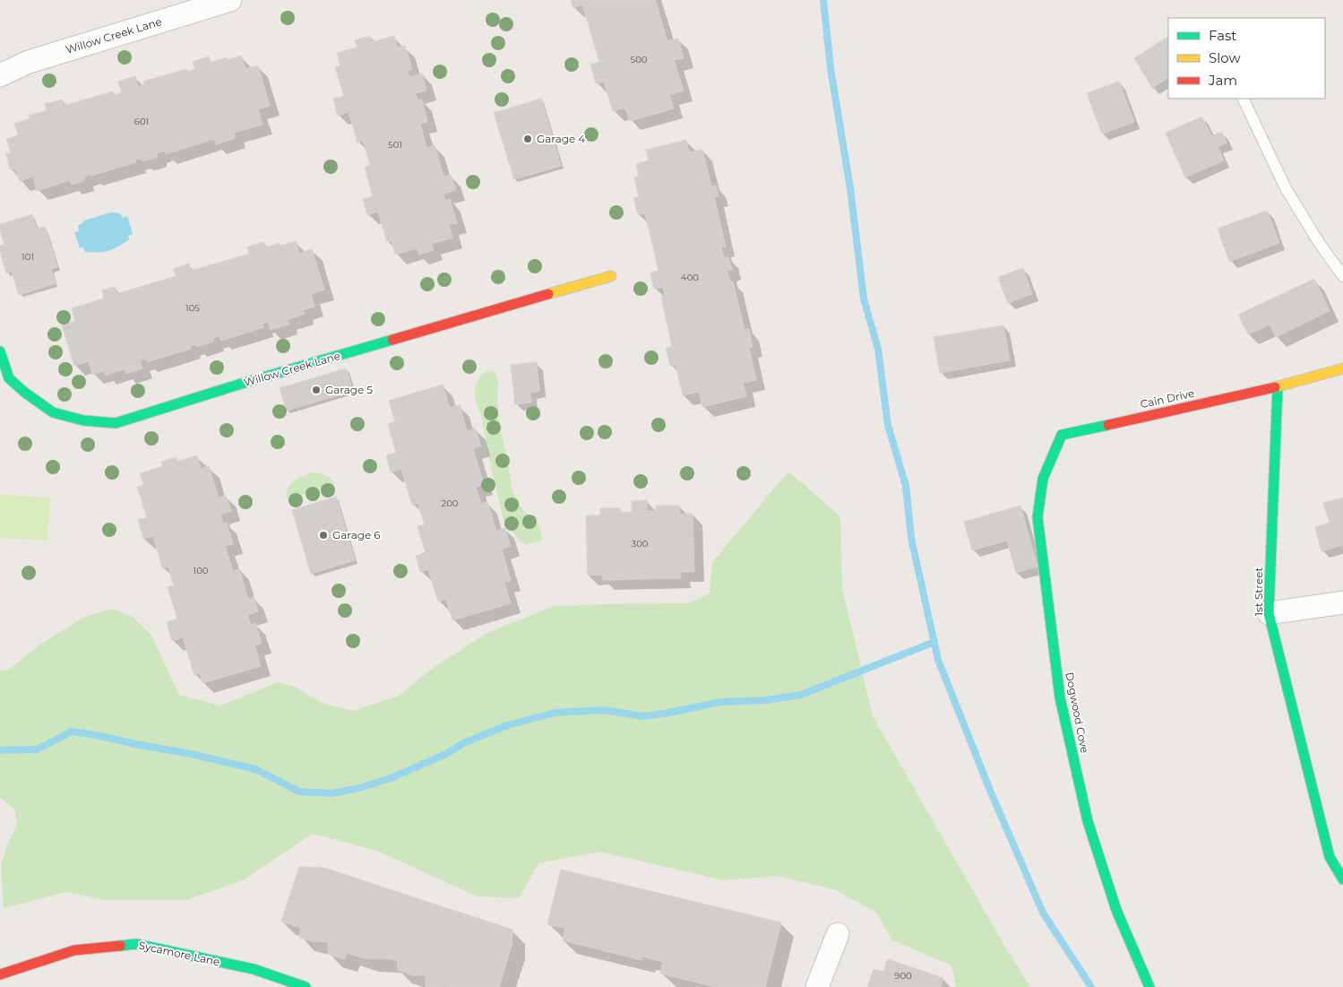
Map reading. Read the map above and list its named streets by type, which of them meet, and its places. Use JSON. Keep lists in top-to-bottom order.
{
  "streets": {
    "street": [
      "Willow Creek Lane",
      "Cain Drive",
      "1st Street",
      "Dogwood Cove",
      "Sycamore Lane"
    ]
  },
  "crossings": [
    ["Cain Drive", "1st Street"],
    ["Cain Drive", "Dogwood Cove"]
  ],
  "places": ["Garage 4", "Garage 5", "Garage 6"],
  "house_numbers": [
    "500",
    "601",
    "501",
    "101",
    "400",
    "105",
    "200",
    "300",
    "100",
    "900"
  ],
  "legend": ["Fast", "Slow", "Jam"]
}
